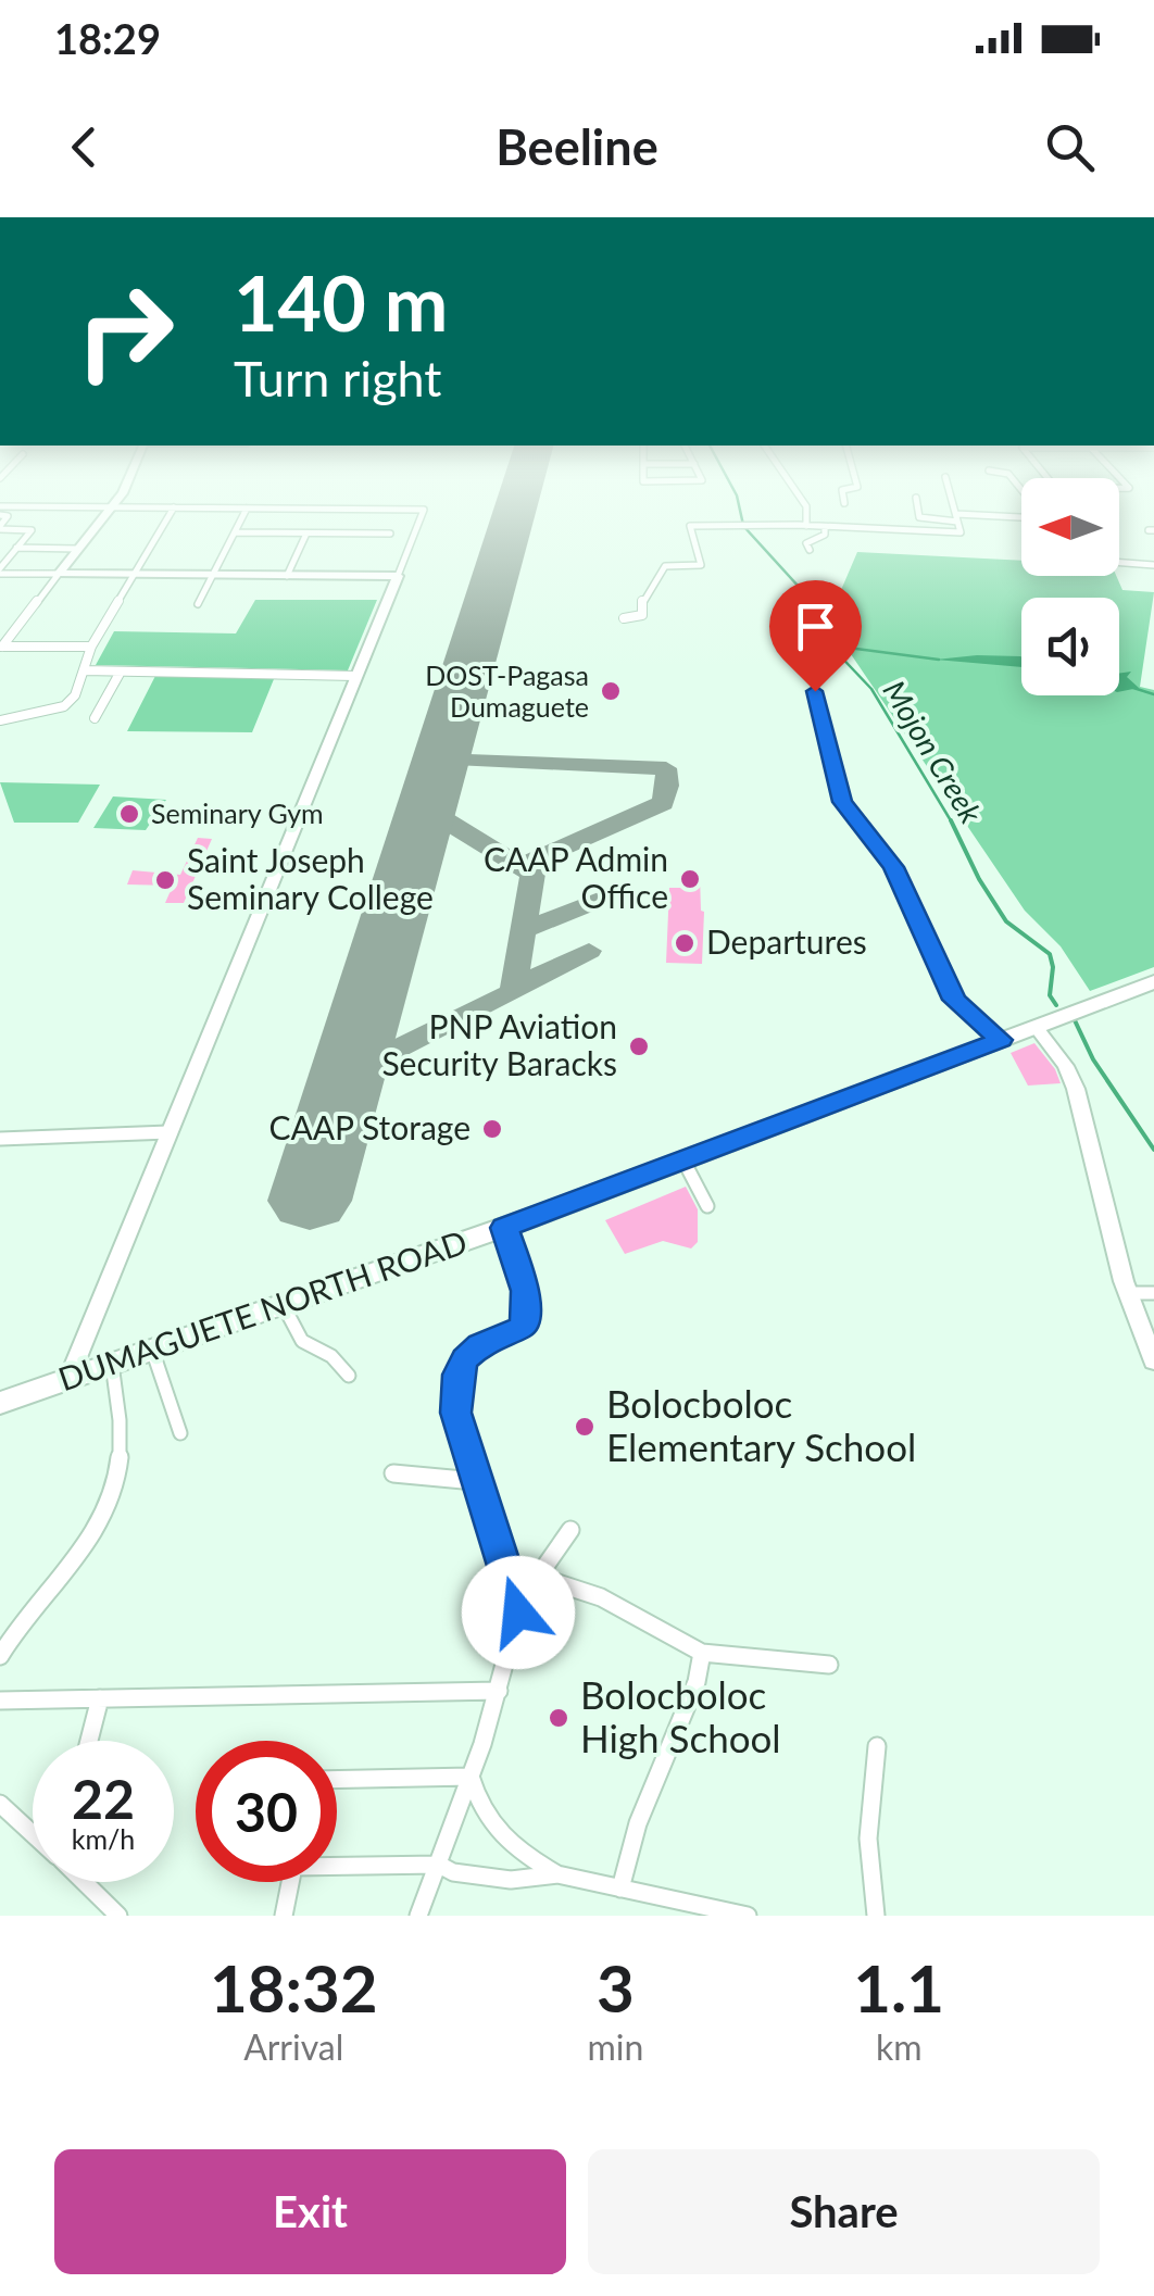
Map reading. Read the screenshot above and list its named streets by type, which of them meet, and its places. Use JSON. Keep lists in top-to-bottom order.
{
  "streets": {
    "highway": ["DUMAGUETE NORTH ROAD"]
  },
  "water": ["Mojon Creek"],
  "places": [
    "DOST-Pagasa Dumaguete",
    "Seminary Gym",
    "CAAP Admin Office",
    "Saint Joseph Seminary College",
    "Departures",
    "PNP Aviation Security Baracks",
    "CAAP Storage",
    "Bolocboloc Elementary School",
    "Bolocboloc High School"
  ],
  "north": "left",
  "page": {
    "status": "18:29",
    "header": "Beeline",
    "turn": ["140 m", "Turn right"],
    "speed": "22 km/h",
    "limit": "30",
    "eta": [
      "18:32",
      "Arrival",
      "3",
      "min",
      "1.1",
      "km"
    ],
    "buttons": ["Exit", "Share"]
  }
}
